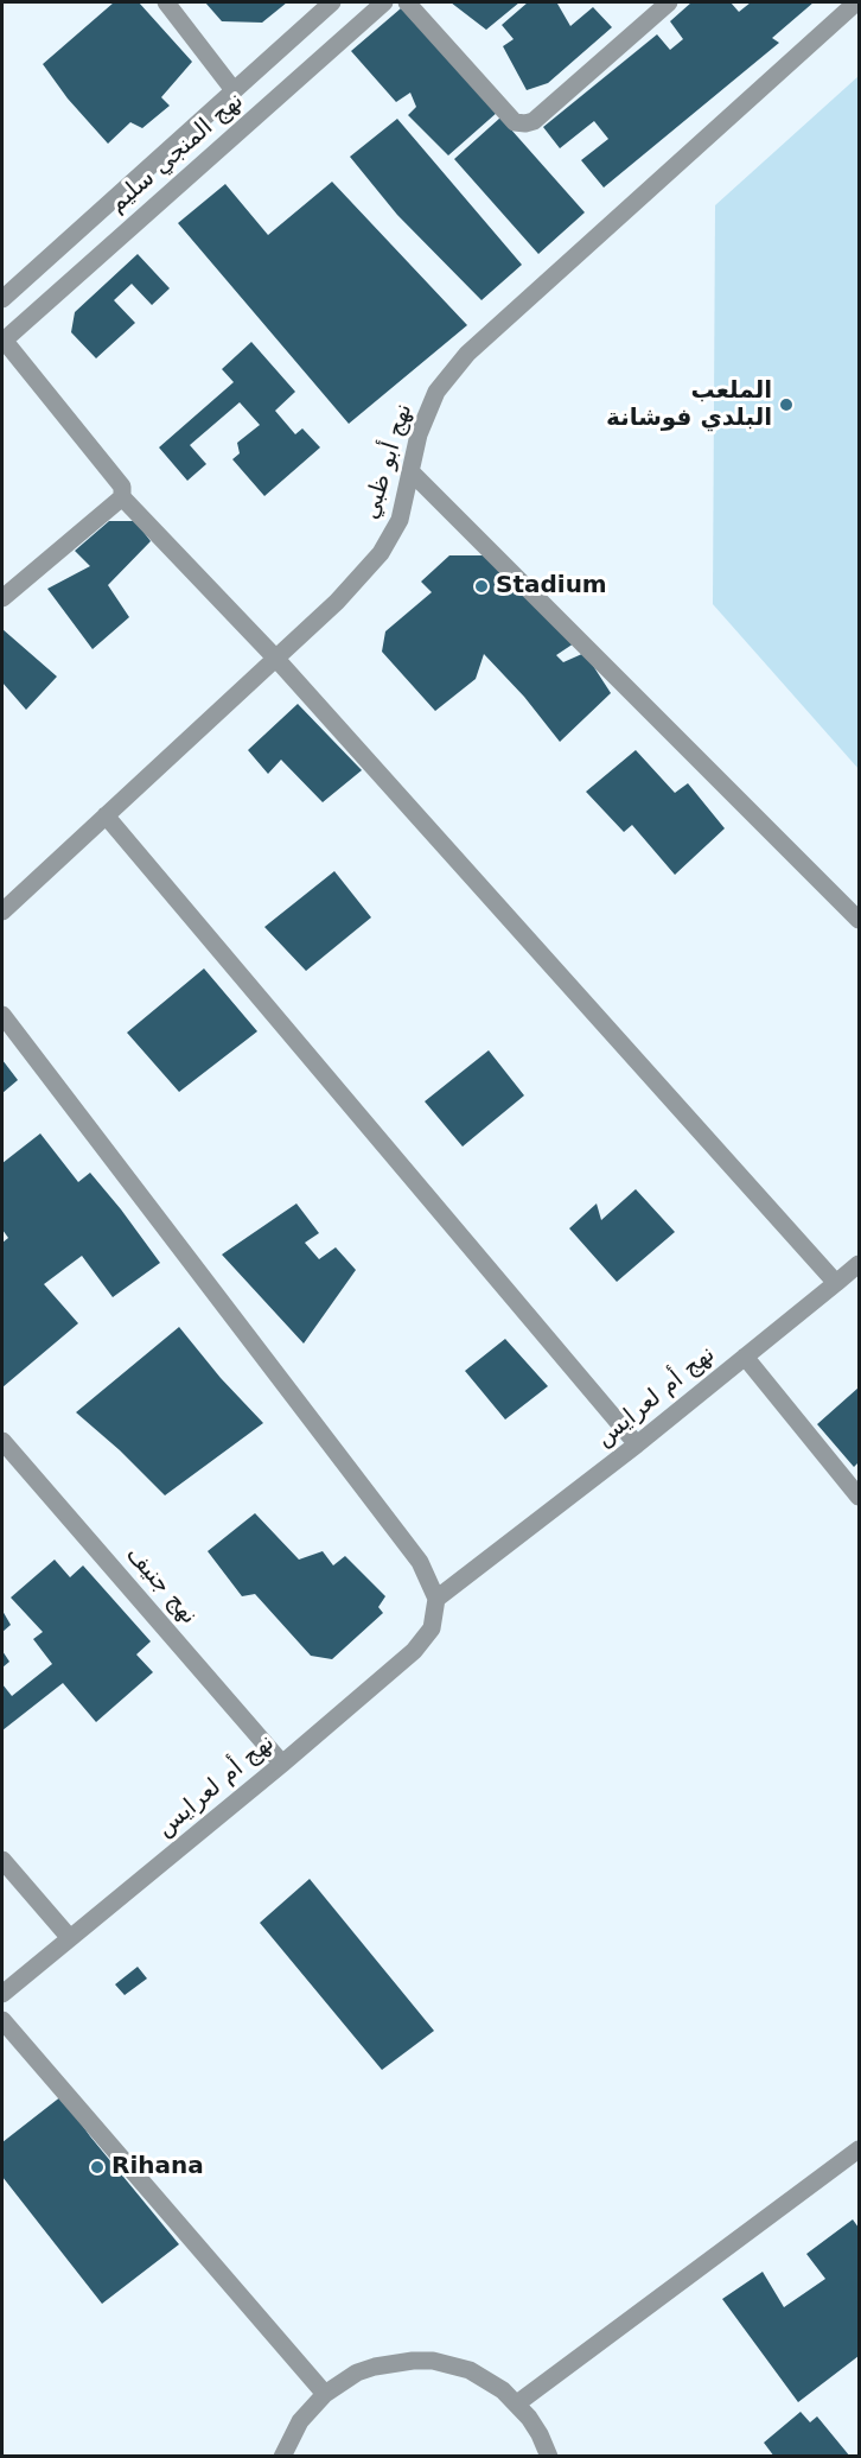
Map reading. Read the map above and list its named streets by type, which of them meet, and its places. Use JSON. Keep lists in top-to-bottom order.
{
  "streets": {
    "street": [
      "نهج المنجي سليم",
      "نهج أبو ظبي",
      "نهج أم لعرايس",
      "نهج جنيف"
    ]
  },
  "crossings": [
    ["نهج أم لعرايس", "نهج جنيف"]
  ],
  "places": ["الملعب البلدي فوشانة", "Stadium", "Rihana"]
}
